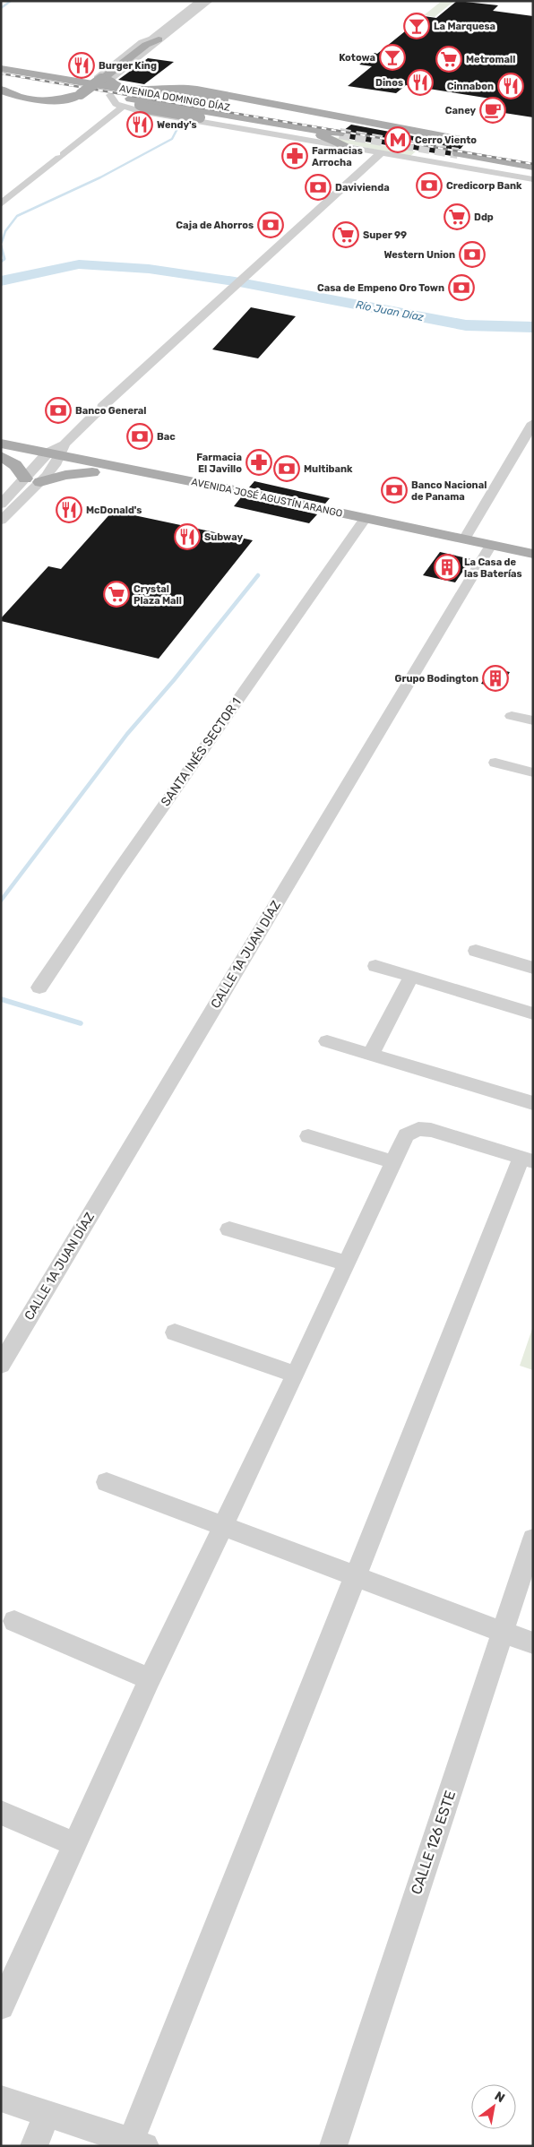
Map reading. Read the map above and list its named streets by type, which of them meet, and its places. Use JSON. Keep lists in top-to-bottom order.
{
  "streets": {
    "main road": ["AVENIDA DOMINGO DÍAZ", "AVENIDA JOSÉ AGUSTÍN ARANGO"],
    "street": ["SANTA INÉS SECTOR 1", "CALLE 1A JUAN DÍAZ", "CALLE 126 ESTE"]
  },
  "crossings": [
    ["AVENIDA JOSÉ AGUSTÍN ARANGO", "SANTA INÉS SECTOR 1"],
    ["AVENIDA JOSÉ AGUSTÍN ARANGO", "CALLE 1A JUAN DÍAZ"]
  ],
  "water": ["Río Juan Díaz"],
  "places": {
    "bar": ["La Marquesa", "Kotowa"],
    "supermarket": [
      "Metromall",
      "Ddp",
      "Super 99",
      "Crystal Plaza Mall"
    ],
    "restaurant": [
      "Burger King",
      "Dinos",
      "Cinnabon",
      "Wendy's",
      "McDonald's",
      "Subway"
    ],
    "cafe": ["Caney"],
    "metro station": ["Cerro Viento"],
    "pharmacy": ["Farmacias Arrocha", "Farmacia El Javillo"],
    "bank": [
      "Credicorp Bank",
      "Davivienda",
      "Caja de Ahorros",
      "Western Union",
      "Casa de Empeno Oro Town",
      "Banco General",
      "Bac",
      "Multibank",
      "Banco Nacional de Panama"
    ],
    "building": ["La Casa de las Baterías", "Grupo Bodington"]
  },
  "north": "top right"
}
